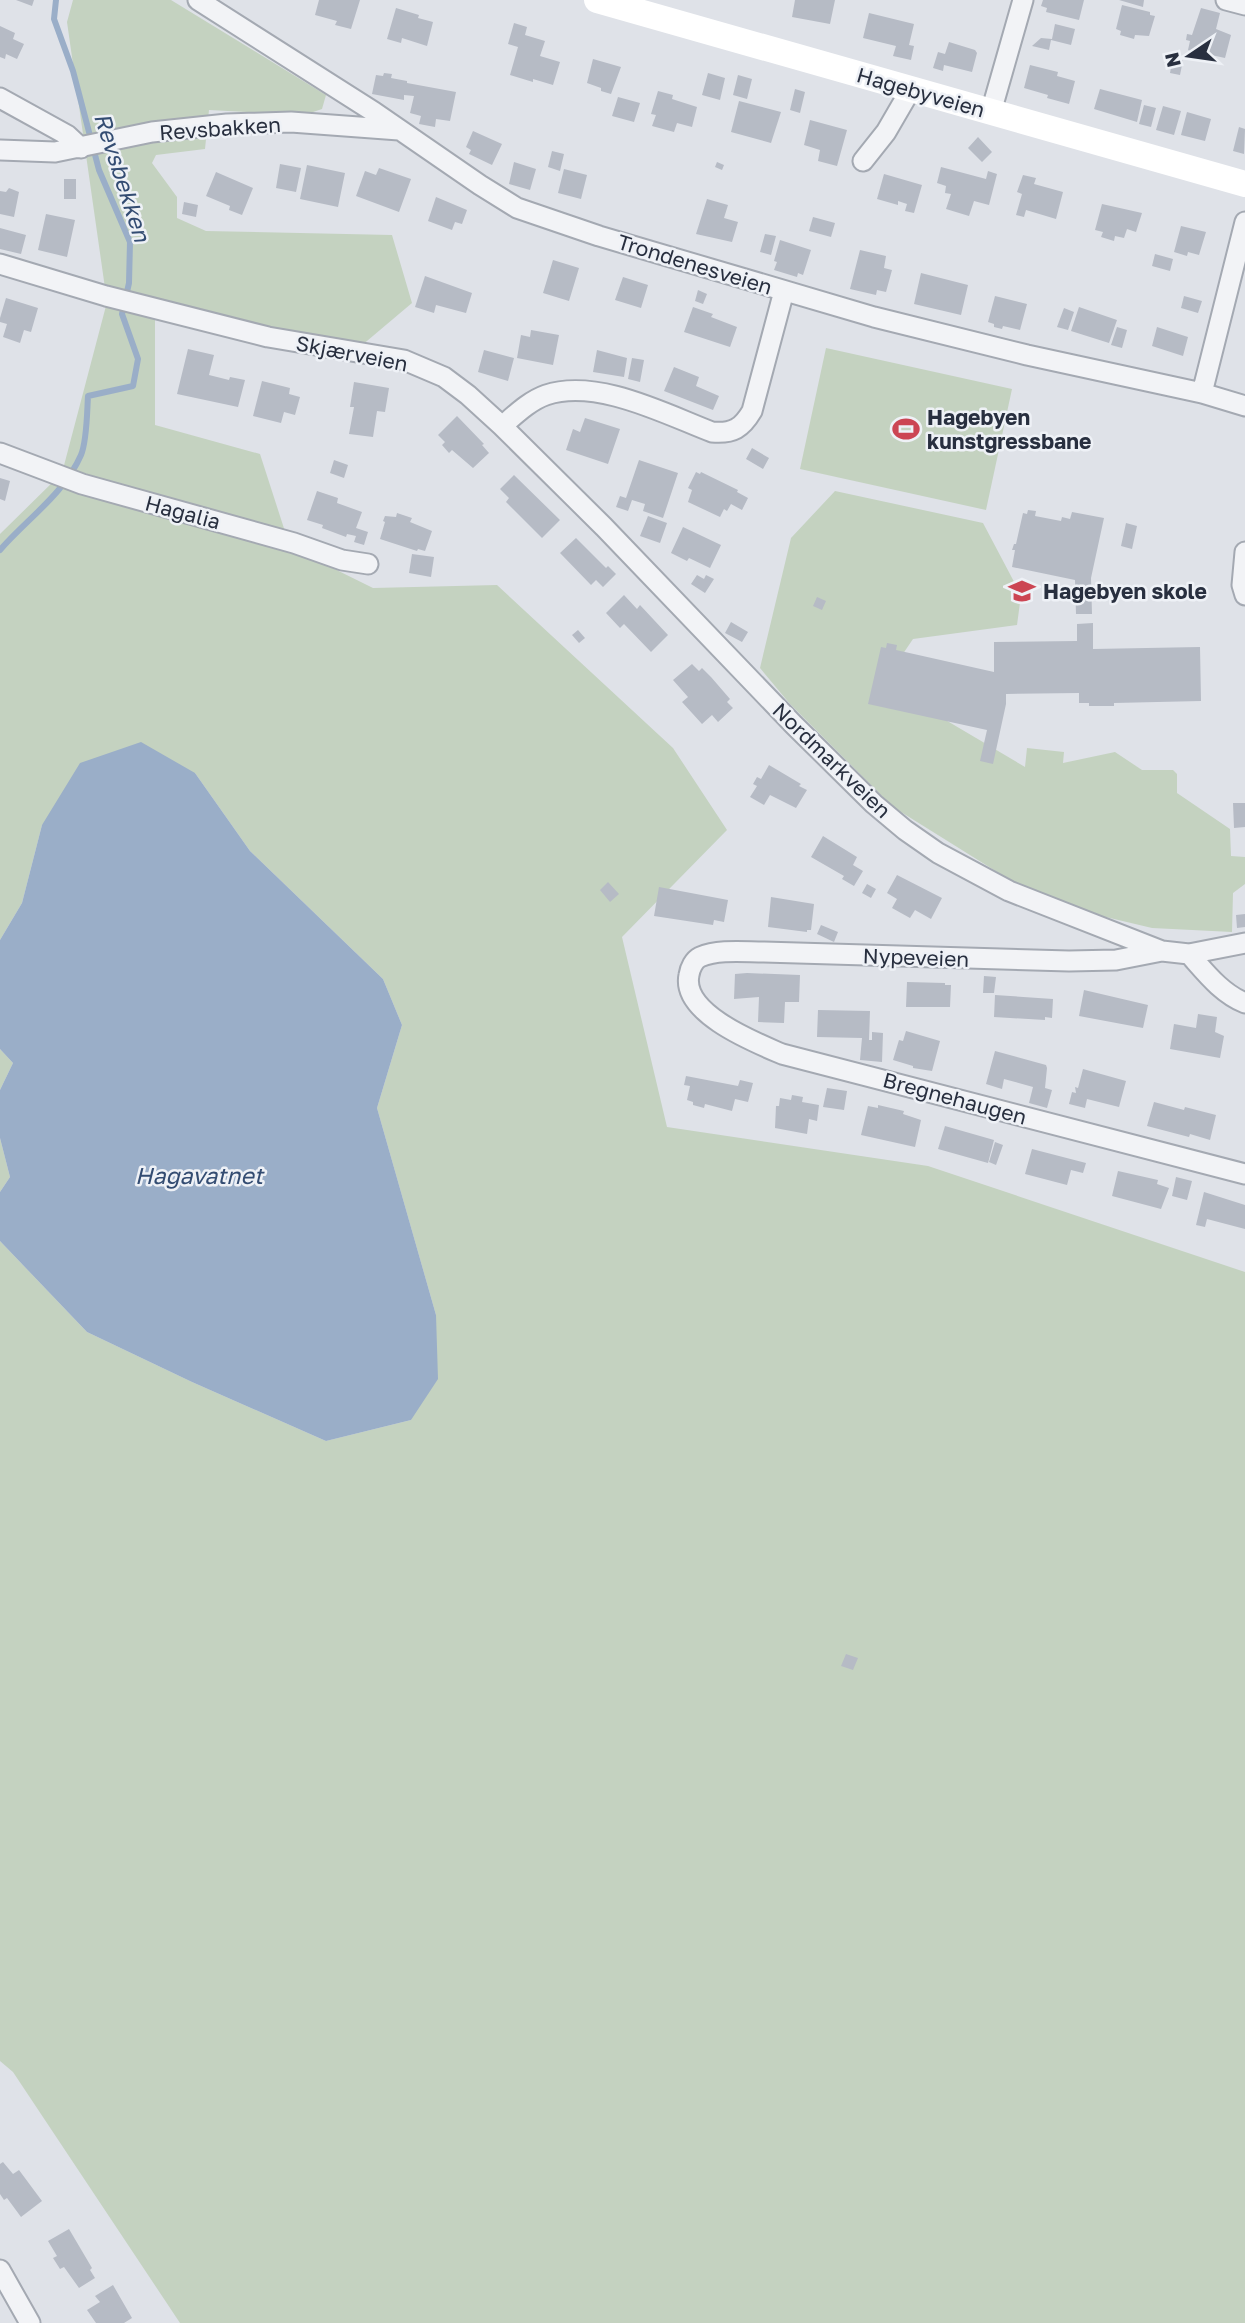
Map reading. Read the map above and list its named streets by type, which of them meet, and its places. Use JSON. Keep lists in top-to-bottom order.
{
  "streets": {
    "main road": ["Hagebyveien"],
    "street": [
      "Revsbakken",
      "Trondenesveien",
      "Skjærveien",
      "Hagalia",
      "Nordmarkveien",
      "Nypeveien",
      "Bregnehaugen"
    ]
  },
  "crossings": [
    ["Revsbakken", "Trondenesveien"],
    ["Skjærveien", "Nordmarkveien"],
    ["Nordmarkveien", "Nypeveien"],
    ["Nypeveien", "Bregnehaugen"]
  ],
  "water": ["Revsbekken", "Hagavatnet"],
  "places": {
    "sports": ["Hagebyen kunstgressbane"],
    "school or university": ["Hagebyen skole"]
  },
  "north": "left"
}
